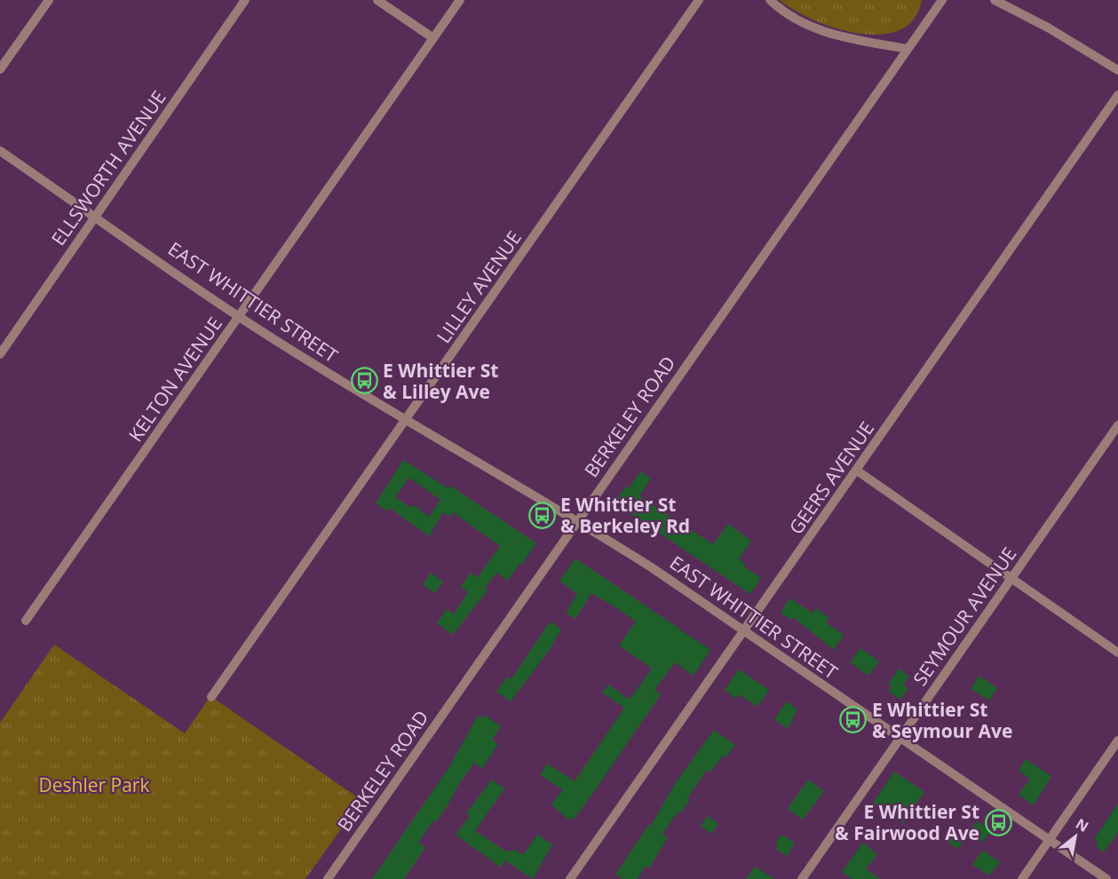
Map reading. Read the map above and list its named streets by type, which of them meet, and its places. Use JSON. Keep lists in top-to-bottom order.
{
  "streets": {
    "street": [
      "ELLSWORTH AVENUE",
      "LILLEY AVENUE",
      "EAST WHITTIER STREET",
      "KELTON AVENUE",
      "BERKELEY ROAD",
      "GEERS AVENUE",
      "SEYMOUR AVENUE"
    ]
  },
  "crossings": [
    ["ELLSWORTH AVENUE", "EAST WHITTIER STREET"],
    ["LILLEY AVENUE", "EAST WHITTIER STREET"],
    ["EAST WHITTIER STREET", "KELTON AVENUE"],
    ["EAST WHITTIER STREET", "BERKELEY ROAD"],
    ["EAST WHITTIER STREET", "GEERS AVENUE"],
    ["EAST WHITTIER STREET", "SEYMOUR AVENUE"]
  ],
  "parks": ["Deshler Park"],
  "places": {
    "bus stop": [
      "E Whittier St & Lilley Ave",
      "E Whittier St & Berkeley Rd",
      "E Whittier St & Seymour Ave",
      "E Whittier St & Fairwood Ave"
    ]
  },
  "north": "top right"
}
